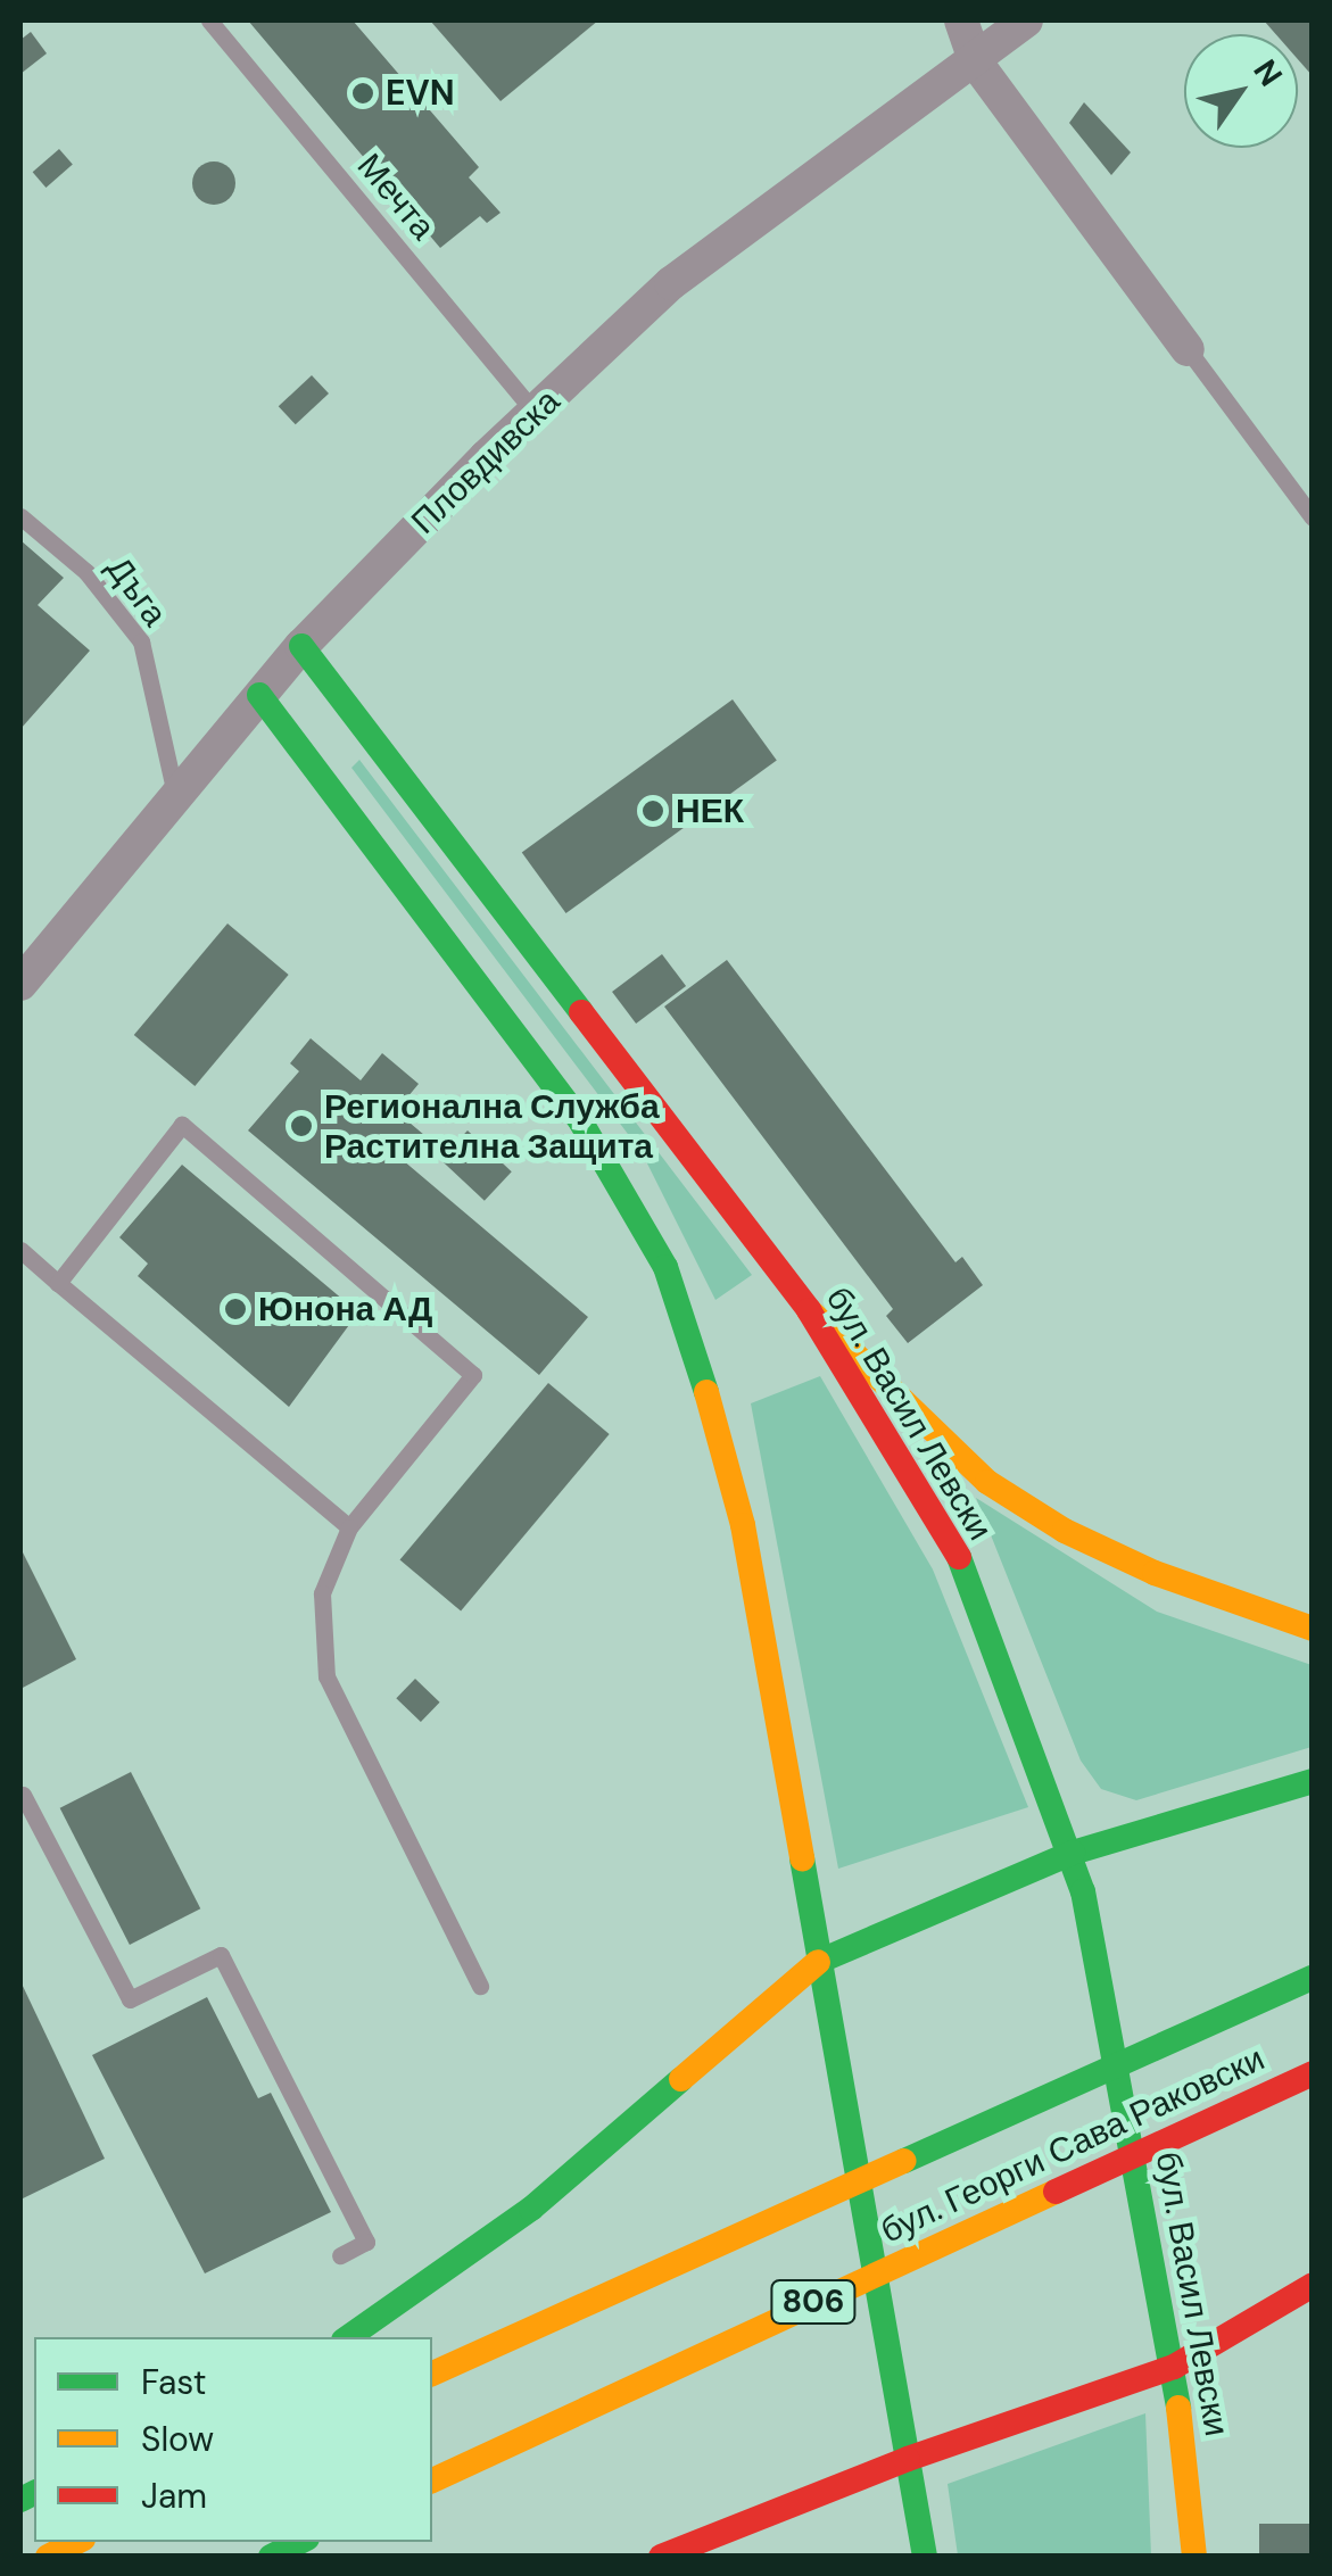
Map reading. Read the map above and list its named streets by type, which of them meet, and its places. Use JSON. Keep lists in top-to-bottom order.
{
  "streets": {
    "main road": ["бул. Васил Левски", "бул. Георги Сава Раковски", "806"],
    "street": ["Пловдивска"],
    "lane": ["Мечта", "Дъга"]
  },
  "crossings": [
    ["Мечта", "Пловдивска"],
    ["Пловдивска", "Дъга"],
    ["Пловдивска", "бул. Васил Левски"]
  ],
  "places": [
    "EVN",
    "НЕК",
    "Регионална Служба Растителна Защита",
    "Юнона АД"
  ],
  "legend": ["Fast", "Slow", "Jam"],
  "north": "top right"
}
